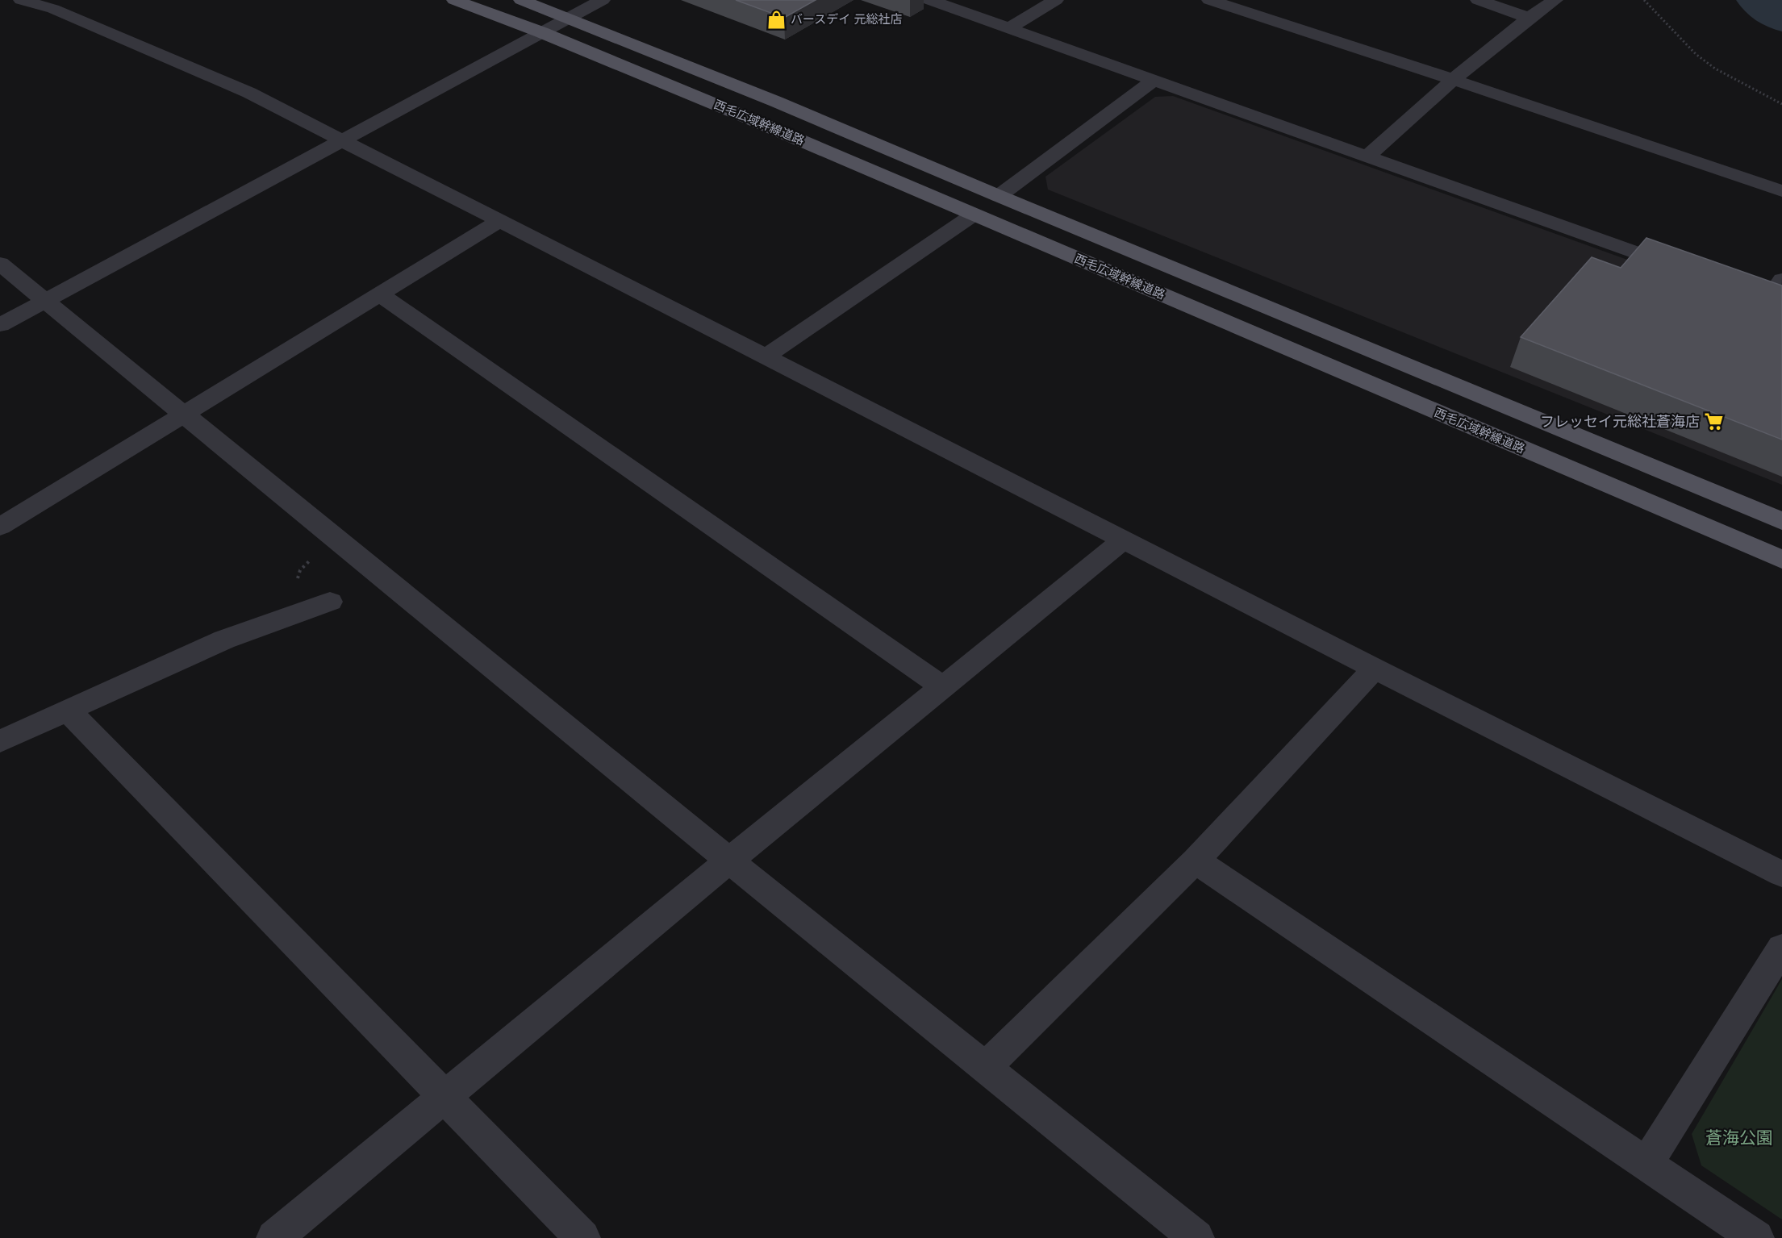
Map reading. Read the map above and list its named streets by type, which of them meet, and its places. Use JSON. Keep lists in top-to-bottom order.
{
  "streets": {
    "main road": ["西毛広域幹線道路"]
  },
  "parks": ["蒼海公園"],
  "places": {
    "shop": ["バースデイ 元総社店"],
    "supermarket": ["フレッセイ元総社蒼海店"]
  }
}
